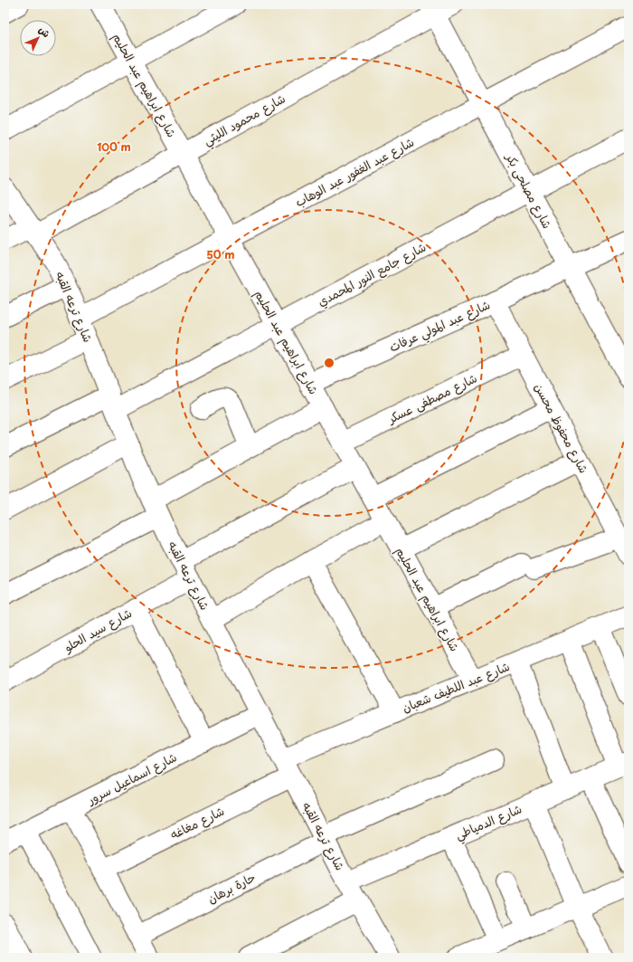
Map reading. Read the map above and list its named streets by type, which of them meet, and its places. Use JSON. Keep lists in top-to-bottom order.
{
  "streets": {
    "street": [
      "شارع ابراهيم عبد الحليم",
      "شارع محمود الليثي",
      "شارع عبد الغفور عبد الوهاب",
      "شارع مصلحى بكر",
      "شارع جامع النور المحمدي",
      "شارع ترعه القبه",
      "شارع عبد المولي عرفات",
      "شارع مصطفى عسكر",
      "شارع محفوظ محسن",
      "شارع سيد الحلو",
      "شارع عبد اللطيف شعبان",
      "شارع اسماعيل سرور",
      "شارع الدمياطي",
      "شارع مغاغه",
      "حارة برهان"
    ]
  },
  "crossings": [
    ["شارع ابراهيم عبد الحليم", "شارع محمود الليثي"],
    ["شارع ابراهيم عبد الحليم", "شارع عبد الغفور عبد الوهاب"],
    ["شارع ابراهيم عبد الحليم", "شارع جامع النور المحمدي"],
    ["شارع ابراهيم عبد الحليم", "شارع عبد المولي عرفات"],
    ["شارع ابراهيم عبد الحليم", "شارع مصطفى عسكر"],
    ["شارع ابراهيم عبد الحليم", "شارع عبد اللطيف شعبان"],
    ["شارع محمود الليثي", "شارع مصلحى بكر"],
    ["شارع محمود الليثي", "شارع ترعه القبه"],
    ["شارع عبد الغفور عبد الوهاب", "شارع مصلحى بكر"],
    ["شارع عبد الغفور عبد الوهاب", "شارع ترعه القبه"],
    ["شارع مصلحى بكر", "شارع جامع النور المحمدي"],
    ["شارع مصلحى بكر", "شارع عبد المولي عرفات"],
    ["شارع جامع النور المحمدي", "شارع ترعه القبه"],
    ["شارع ترعه القبه", "شارع سيد الحلو"],
    ["شارع ترعه القبه", "شارع عبد اللطيف شعبان"],
    ["شارع ترعه القبه", "شارع اسماعيل سرور"],
    ["شارع ترعه القبه", "شارع الدمياطي"],
    ["شارع ترعه القبه", "شارع مغاغه"],
    ["شارع ترعه القبه", "حارة برهان"],
    ["شارع عبد المولي عرفات", "شارع محفوظ محسن"],
    ["شارع مصطفى عسكر", "شارع محفوظ محسن"]
  ],
  "north": "top right",
  "rings": ["100 m", "50 m"]
}
